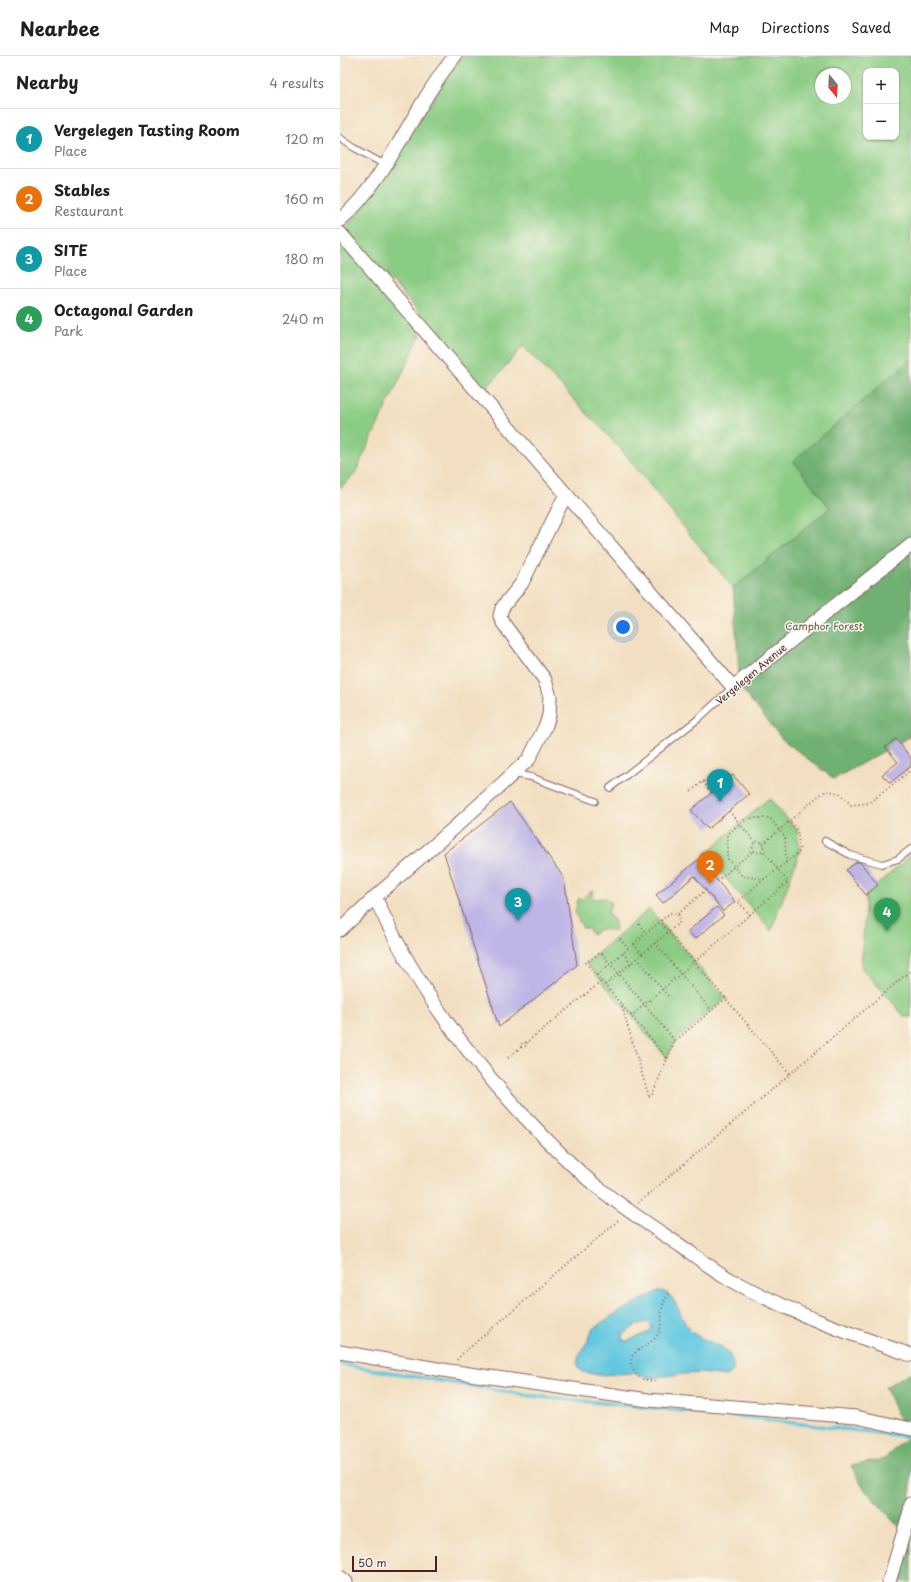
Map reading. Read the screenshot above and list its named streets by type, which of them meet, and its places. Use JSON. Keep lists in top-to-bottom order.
{
  "streets": {
    "street": ["Vergelegen Avenue"]
  },
  "parks": ["Camphor Forest"],
  "scale_bar": "50 m",
  "north": "bottom",
  "page": {
    "header": "Nearbee",
    "nav": ["Map", "Directions", "Saved"],
    "heading": ["Nearby", "4 results"],
    "map_buttons": ["+", "−"],
    "list": [
      {
        "mark": "1",
        "name": "Vergelegen Tasting Room",
        "note": "Place",
        "value": "120 m"
      },
      {
        "mark": "2",
        "name": "Stables",
        "note": "Restaurant",
        "value": "160 m"
      },
      {
        "mark": "3",
        "name": "SITE",
        "note": "Place",
        "value": "180 m"
      },
      {
        "mark": "4",
        "name": "Octagonal Garden",
        "note": "Park",
        "value": "240 m"
      }
    ],
    "pins": [
      "1",
      "2",
      "3",
      "4"
    ],
    "scale": "50 m"
  }
}
